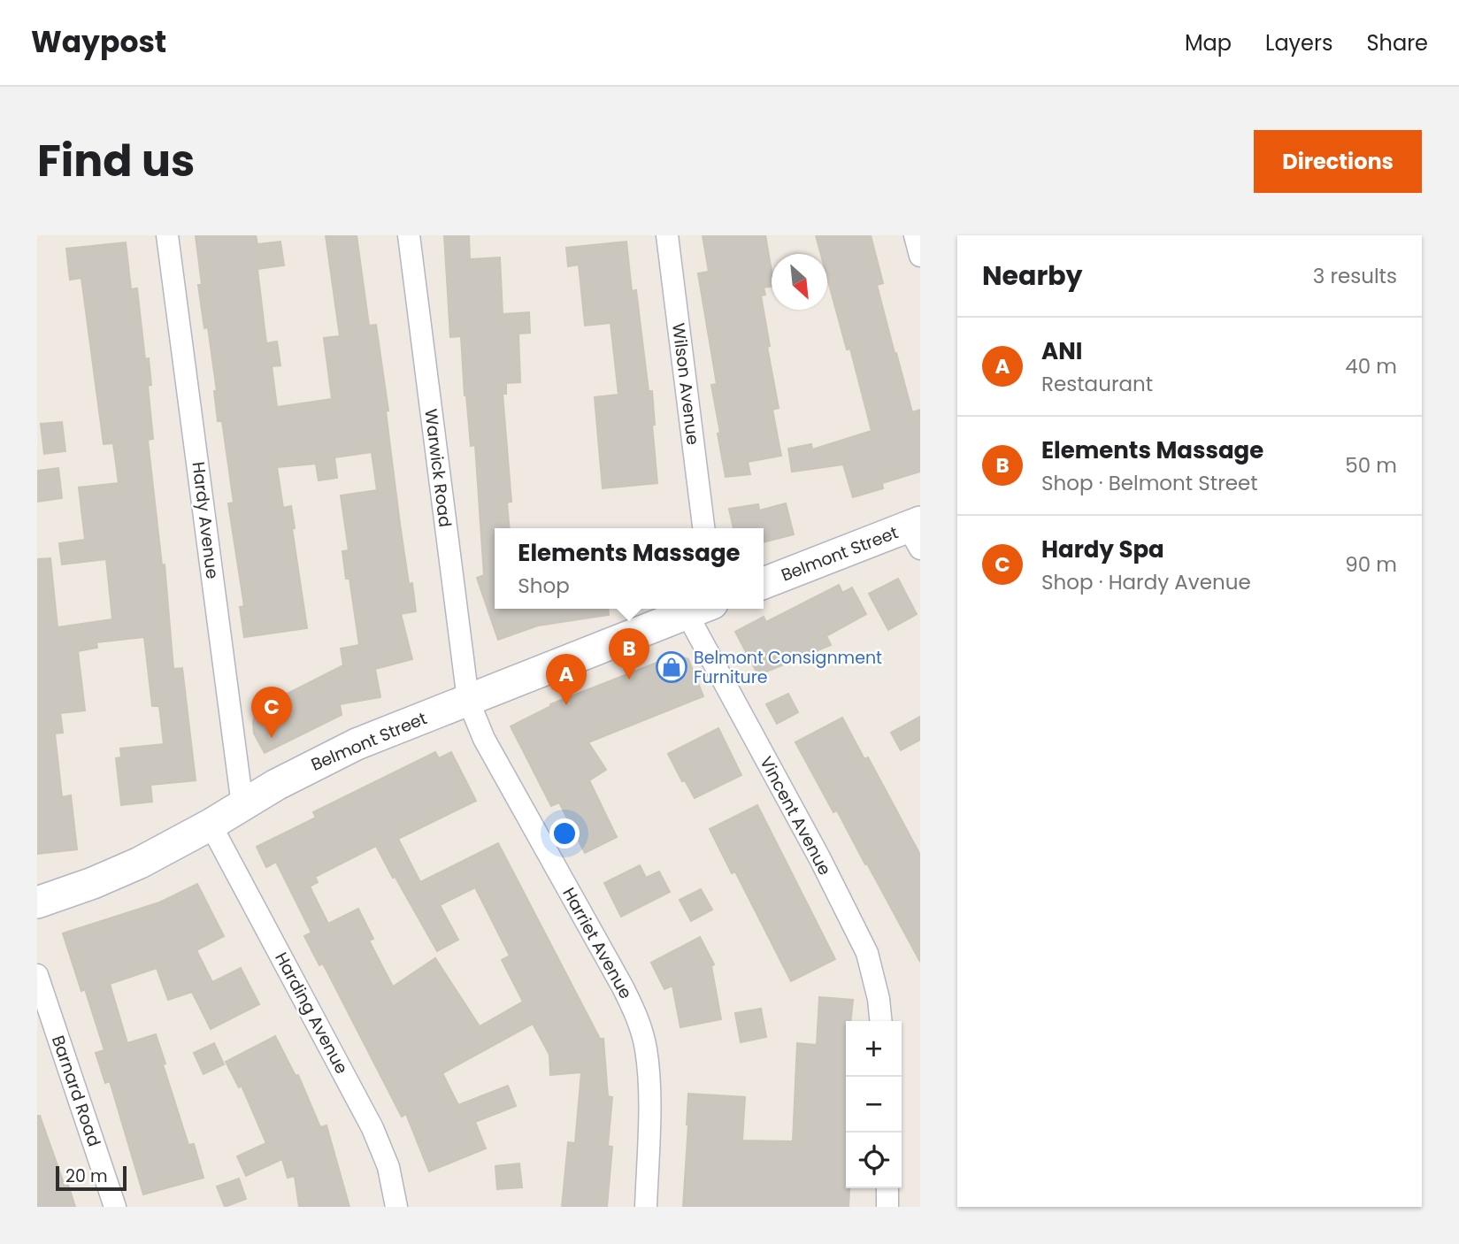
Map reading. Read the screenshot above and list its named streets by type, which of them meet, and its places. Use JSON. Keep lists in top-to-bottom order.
{
  "streets": {
    "main road": ["Belmont Street"],
    "street": [
      "Wilson Avenue",
      "Warwick Road",
      "Hardy Avenue",
      "Vincent Avenue",
      "Harriet Avenue",
      "Harding Avenue",
      "Barnard Road"
    ]
  },
  "crossings": [
    ["Warwick Road", "Belmont Street"],
    ["Warwick Road", "Harriet Avenue"],
    ["Hardy Avenue", "Belmont Street"],
    ["Belmont Street", "Vincent Avenue"],
    ["Belmont Street", "Harriet Avenue"],
    ["Belmont Street", "Harding Avenue"]
  ],
  "places": {
    "shop": ["Belmont Consignment Furniture"]
  },
  "scale_bar": "20 m",
  "north": "bottom right",
  "page": {
    "header": "Waypost",
    "nav": ["Map", "Layers", "Share"],
    "title": "Find us",
    "buttons": "Directions",
    "heading": ["Nearby", "3 results"],
    "list": [
      {
        "mark": "A",
        "name": "ANI",
        "note": "Restaurant",
        "value": "40 m"
      },
      {
        "mark": "B",
        "name": "Elements Massage",
        "note": "Shop · Belmont Street",
        "value": "50 m"
      },
      {
        "mark": "C",
        "name": "Hardy Spa",
        "note": "Shop · Hardy Avenue",
        "value": "90 m"
      }
    ],
    "popup": ["Elements Massage", "Shop"],
    "pins": ["B", "A", "C"],
    "map_buttons": ["+", "−"],
    "scale": "20 m"
  }
}
